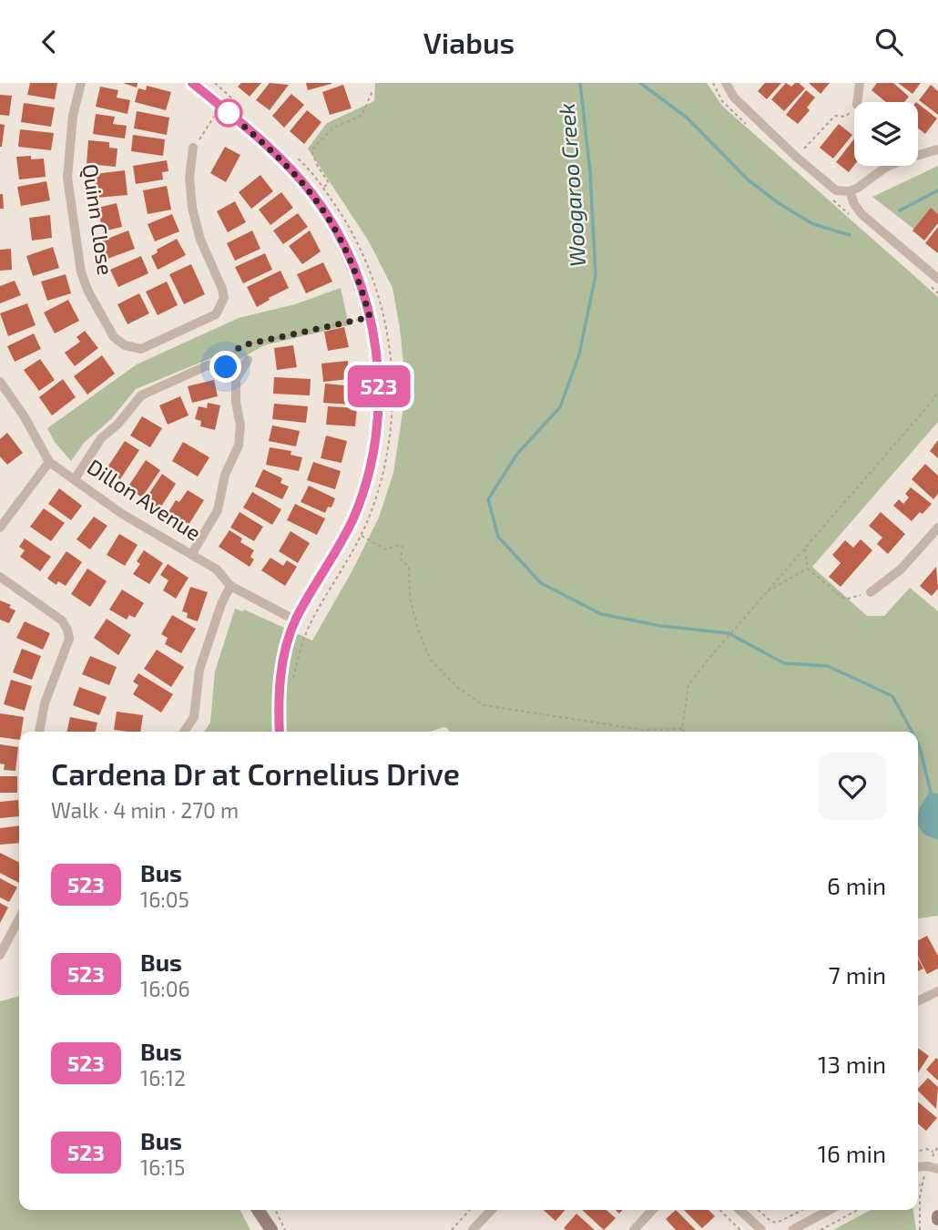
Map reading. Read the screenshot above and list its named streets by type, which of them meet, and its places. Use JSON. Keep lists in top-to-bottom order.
{
  "streets": {
    "street": ["Quinn Close", "Dillon Avenue"]
  },
  "water": ["Woogaroo Creek"],
  "lines": ["bus line 523"],
  "page": {
    "header": "Viabus",
    "on_map": "523",
    "heading": ["Cardena Dr at Cornelius Drive", "Walk · 4 min · 270 m"],
    "list": [
      {
        "mark": "523",
        "name": "Bus",
        "note": "16:05",
        "value": "6 min"
      },
      {
        "mark": "523",
        "name": "Bus",
        "note": "16:06",
        "value": "7 min"
      },
      {
        "mark": "523",
        "name": "Bus",
        "note": "16:12",
        "value": "13 min"
      },
      {
        "mark": "523",
        "name": "Bus",
        "note": "16:15",
        "value": "16 min"
      }
    ]
  }
}
